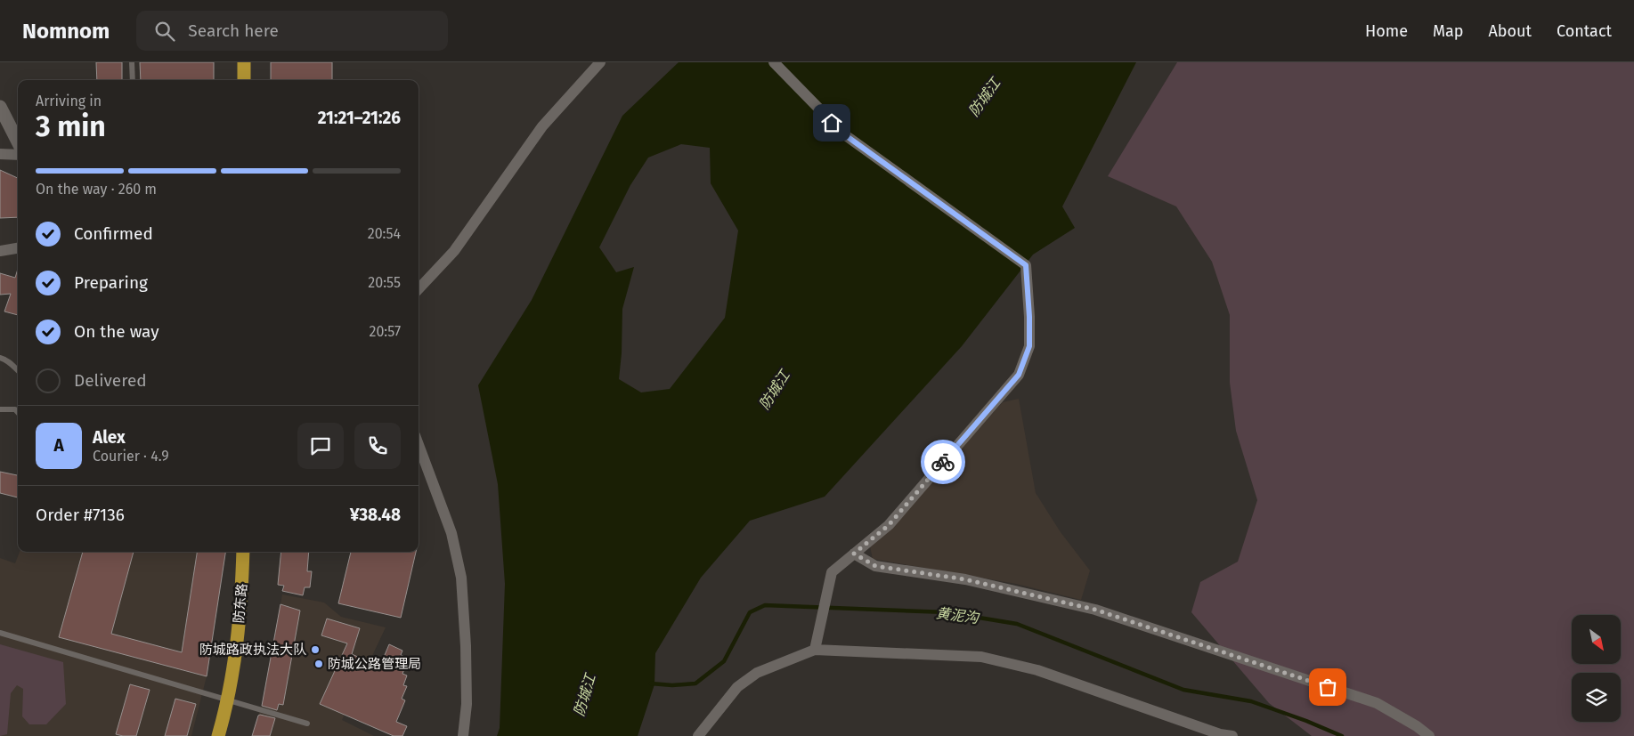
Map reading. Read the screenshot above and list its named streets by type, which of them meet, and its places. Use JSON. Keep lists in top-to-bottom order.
{
  "streets": {
    "main road": ["防东路"]
  },
  "water": ["防城江", "黄泥沟"],
  "places": ["防城路政执法大队", "防城公路管理局"],
  "north": "bottom right",
  "page": {
    "header": "Nomnom",
    "search": "Search here",
    "nav": [
      "Home",
      "Map",
      "About",
      "Contact"
    ],
    "heading": ["3 min", "Arriving in", "21:21–21:26"],
    "panel": [
      "Alex",
      "Courier · 4.9",
      "Order #7136",
      "¥38.48"
    ],
    "bar": "On the way · 260 m",
    "list": [
      ["Confirmed", "20:54"],
      ["Preparing", "20:55"],
      ["On the way", "20:57"],
      "Delivered"
    ],
    "round": "A"
  }
}
